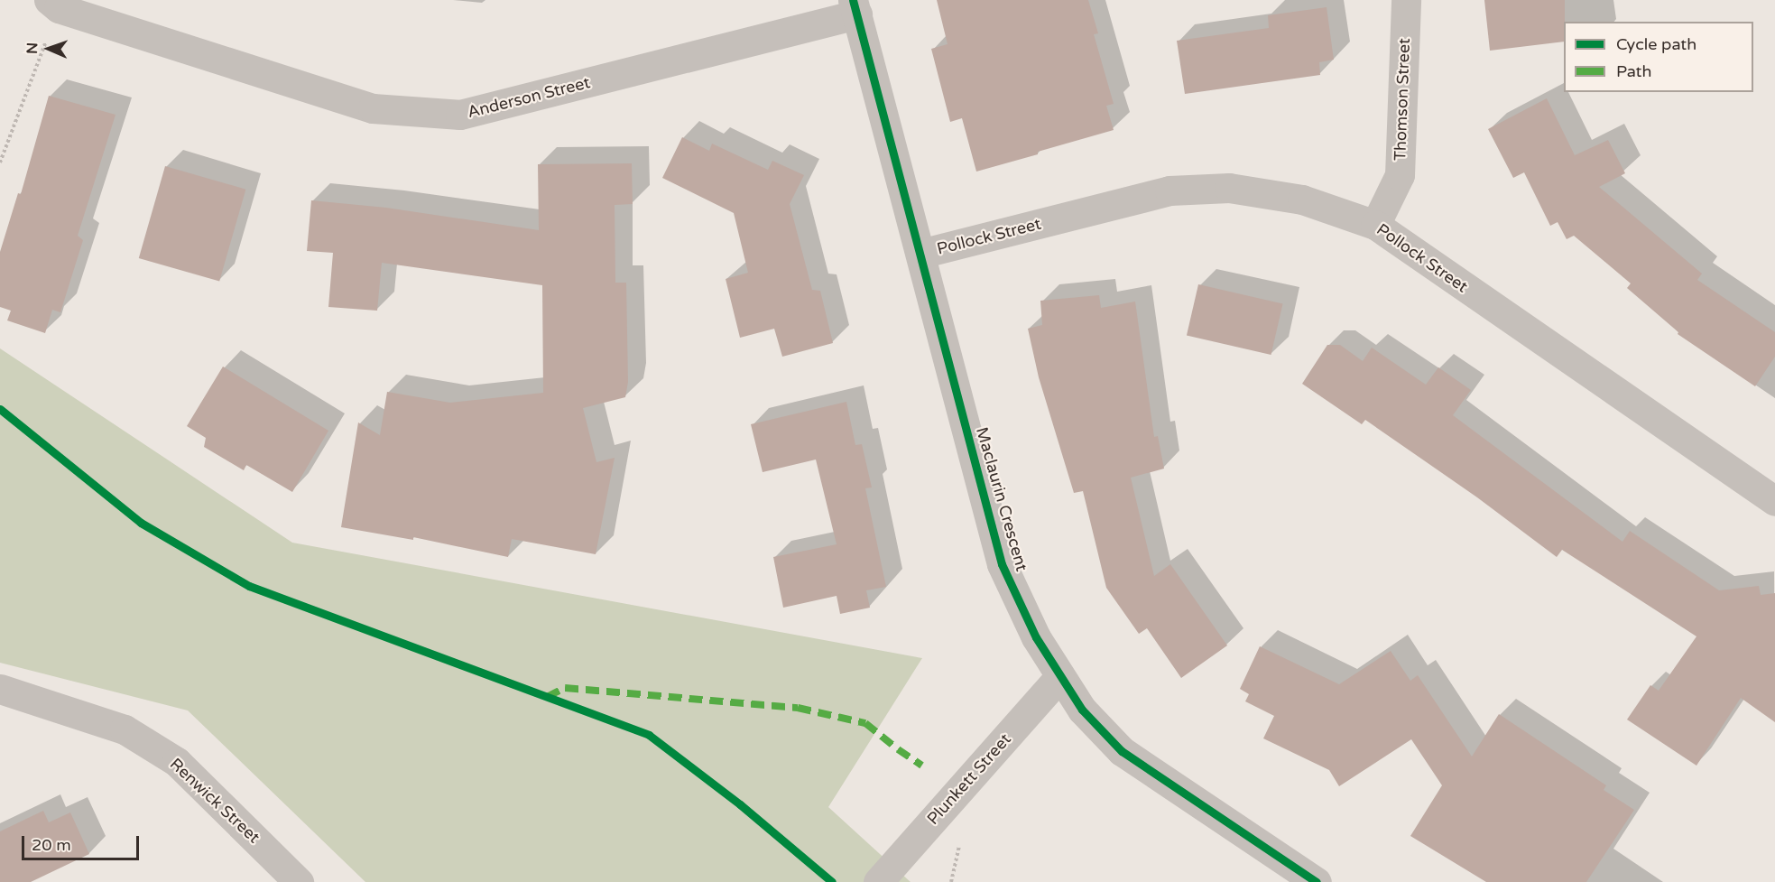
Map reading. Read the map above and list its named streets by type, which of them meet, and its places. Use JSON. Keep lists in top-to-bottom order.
{
  "streets": {
    "street": [
      "Anderson Street",
      "Thomson Street",
      "Pollock Street",
      "Maclaurin Crescent",
      "Plunkett Street",
      "Renwick Street"
    ]
  },
  "crossings": [
    ["Anderson Street", "Maclaurin Crescent"],
    ["Thomson Street", "Pollock Street"],
    ["Pollock Street", "Maclaurin Crescent"],
    ["Maclaurin Crescent", "Plunkett Street"]
  ],
  "legend": ["Cycle path", "Path"],
  "scale_bar": "20 m",
  "north": "left"
}
